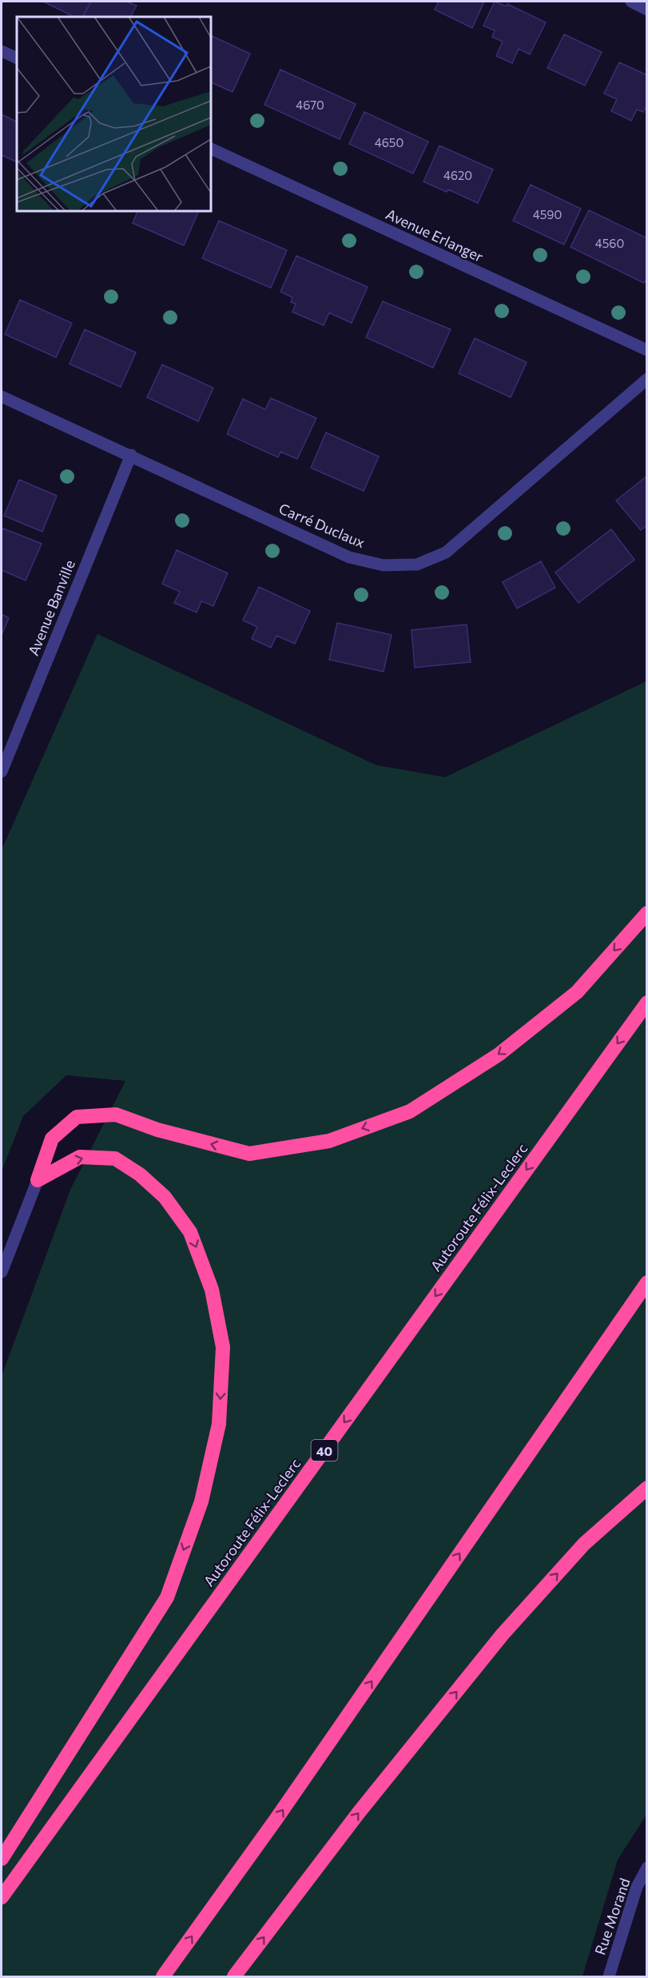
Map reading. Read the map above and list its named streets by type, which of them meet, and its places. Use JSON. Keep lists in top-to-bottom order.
{
  "streets": {
    "highway": ["Autoroute Félix-Leclerc", "40"],
    "street": [
      "Avenue Erlanger",
      "Carré Duclaux",
      "Avenue Banville",
      "Rue Morand"
    ]
  },
  "crossings": [
    ["Carré Duclaux", "Avenue Banville"]
  ],
  "one_way": ["Autoroute Félix-Leclerc"],
  "house_numbers": [
    "4670",
    "4650",
    "4620",
    "4590",
    "4560"
  ]
}
